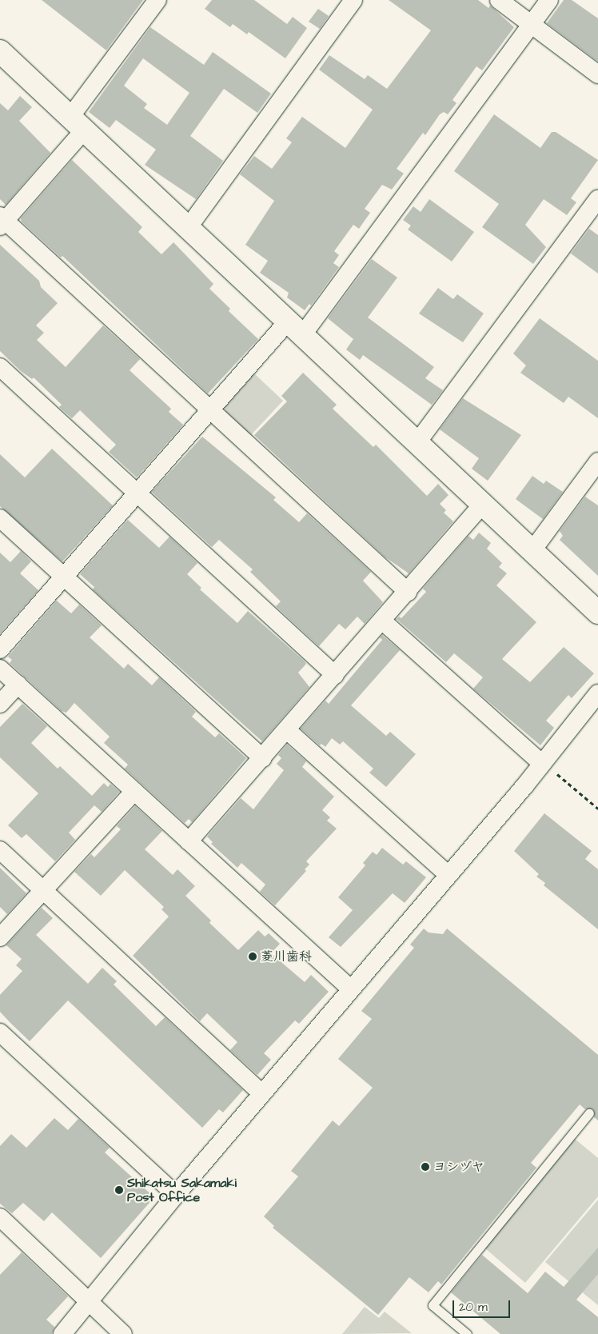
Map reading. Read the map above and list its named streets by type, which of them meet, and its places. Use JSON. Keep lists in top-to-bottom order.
{
  "places": ["菱川歯科", "ヨシヅヤ", "Shikatsu Sakamaki Post Office"],
  "scale_bar": "20 m"
}
